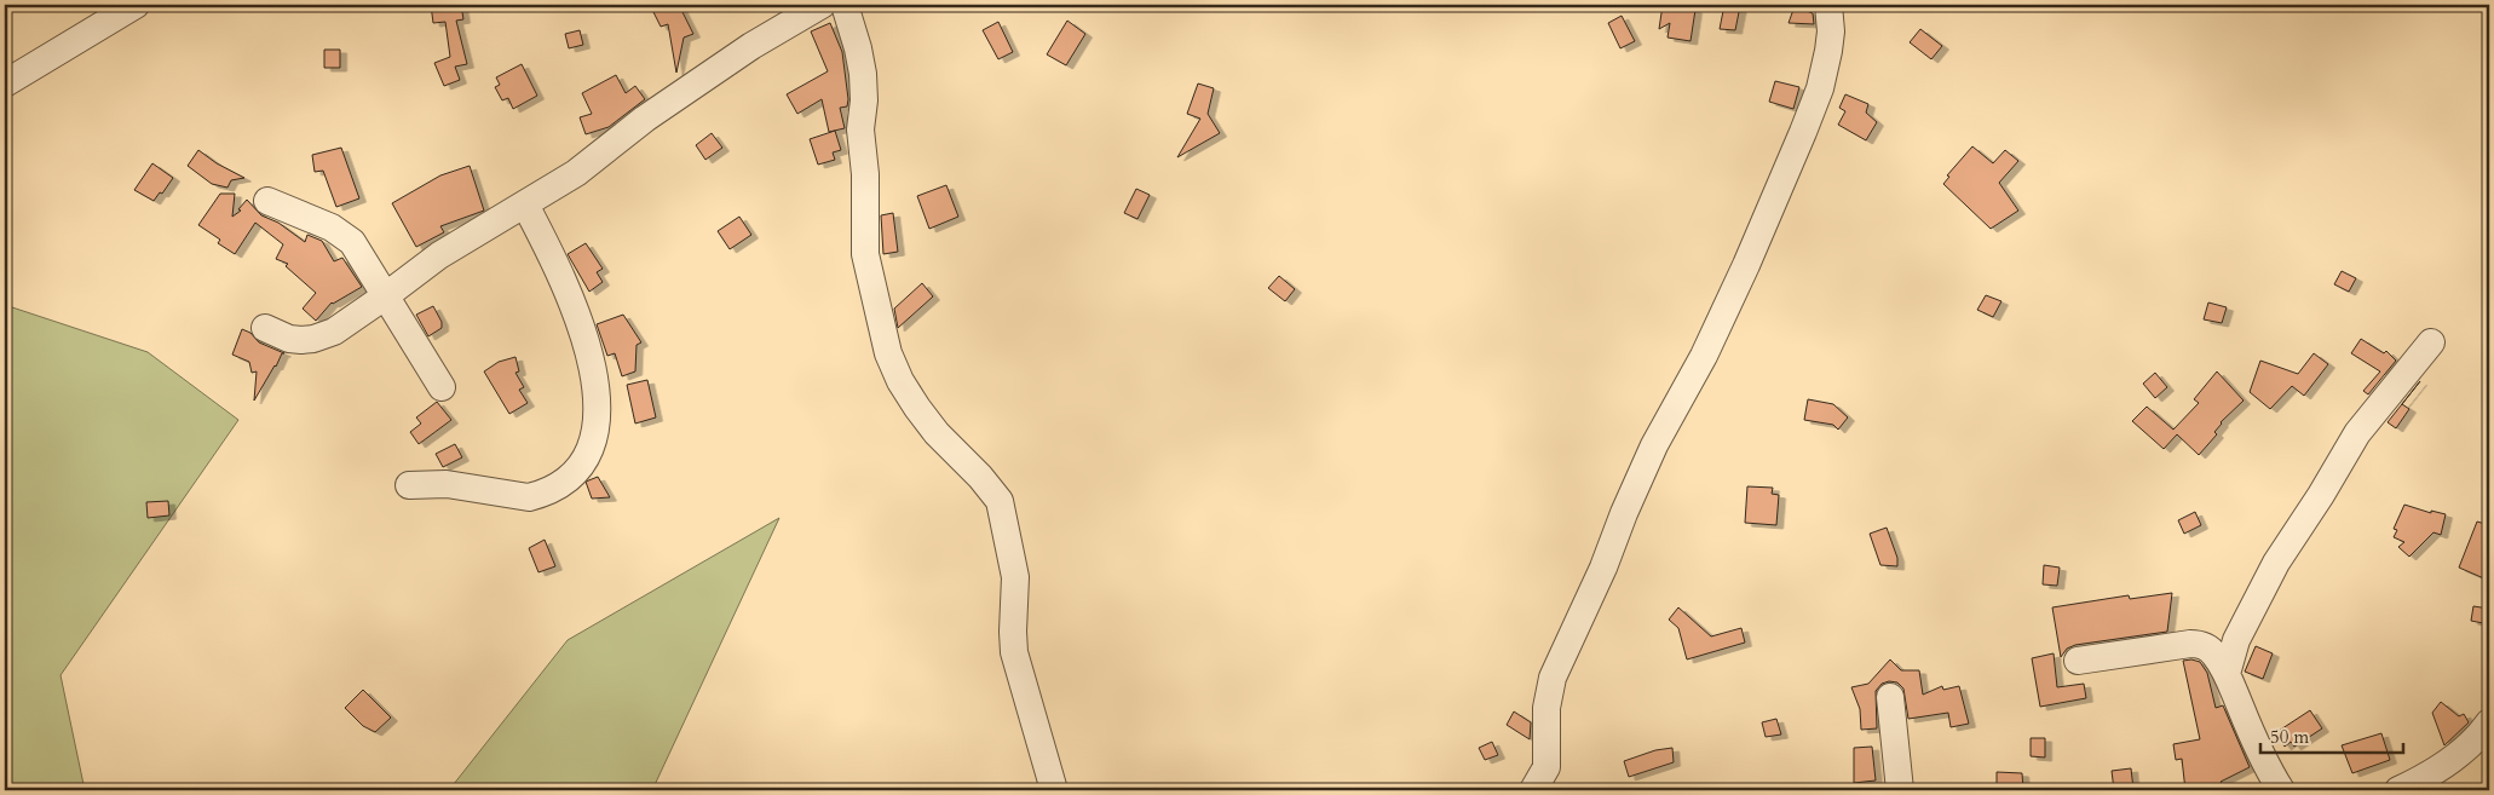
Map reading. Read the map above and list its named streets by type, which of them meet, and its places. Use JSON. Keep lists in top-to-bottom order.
{
  "scale_bar": "50 m"
}
